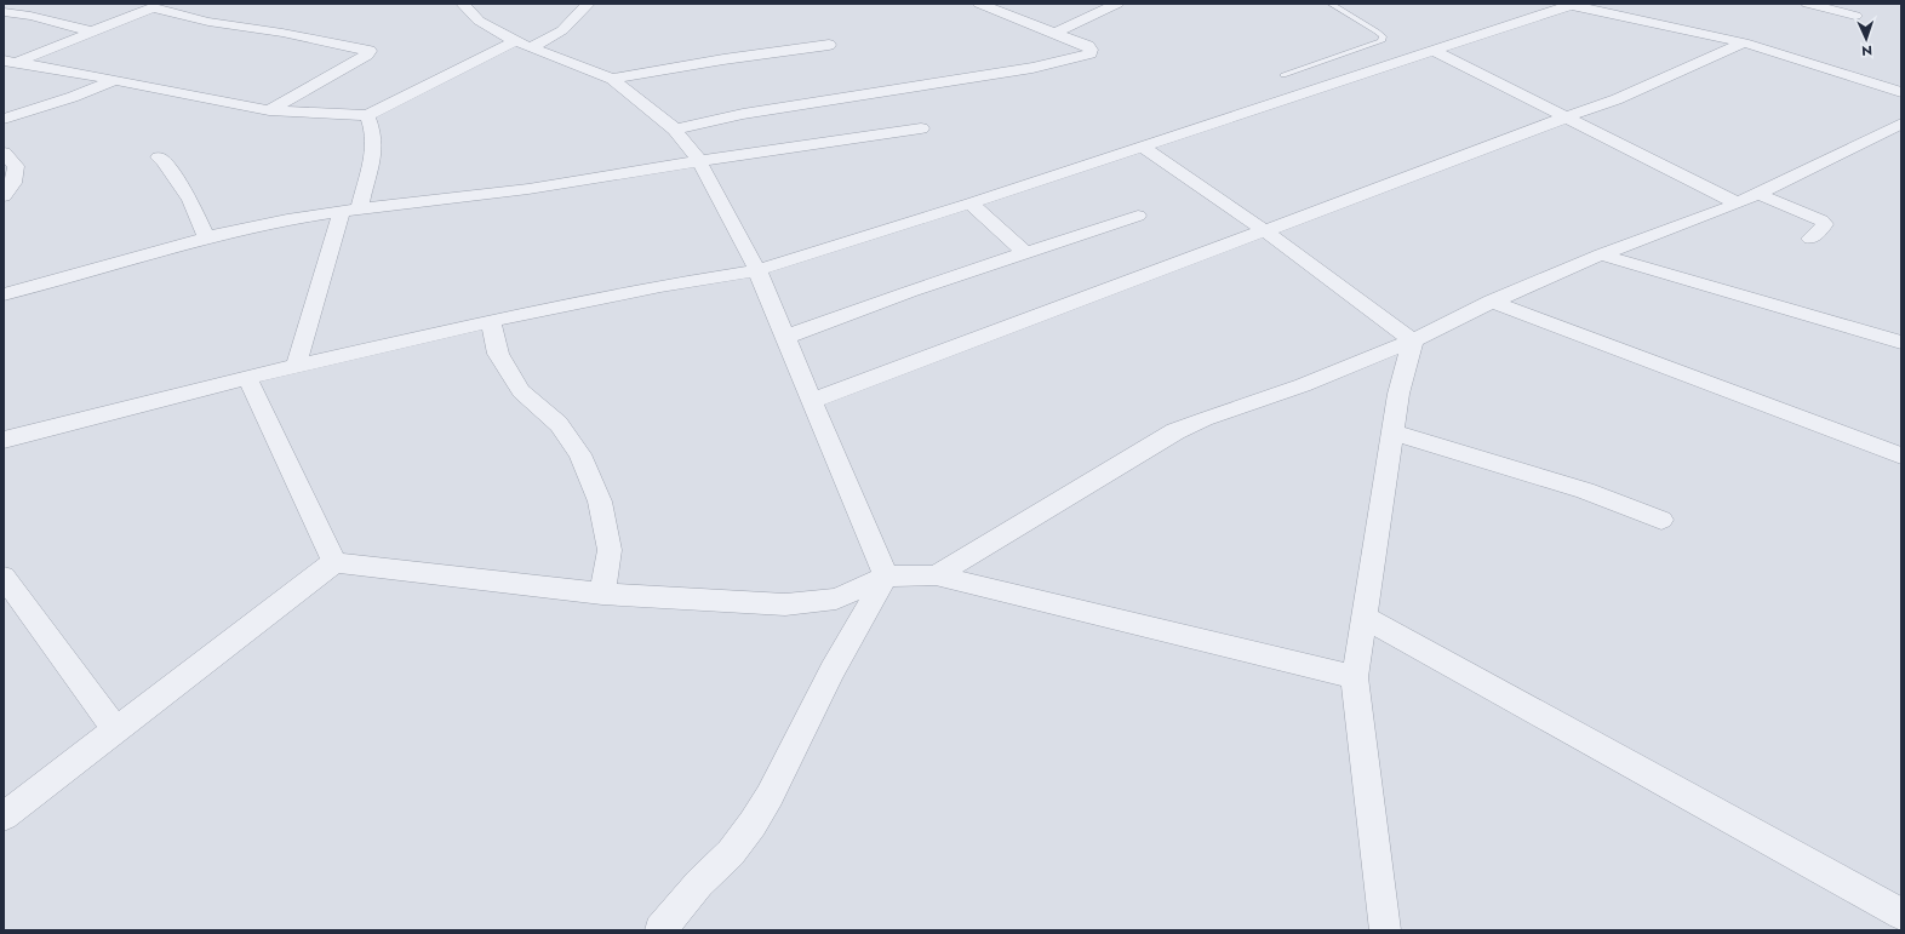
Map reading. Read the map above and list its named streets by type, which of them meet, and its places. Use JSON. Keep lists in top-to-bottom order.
{
  "north": "bottom"
}
